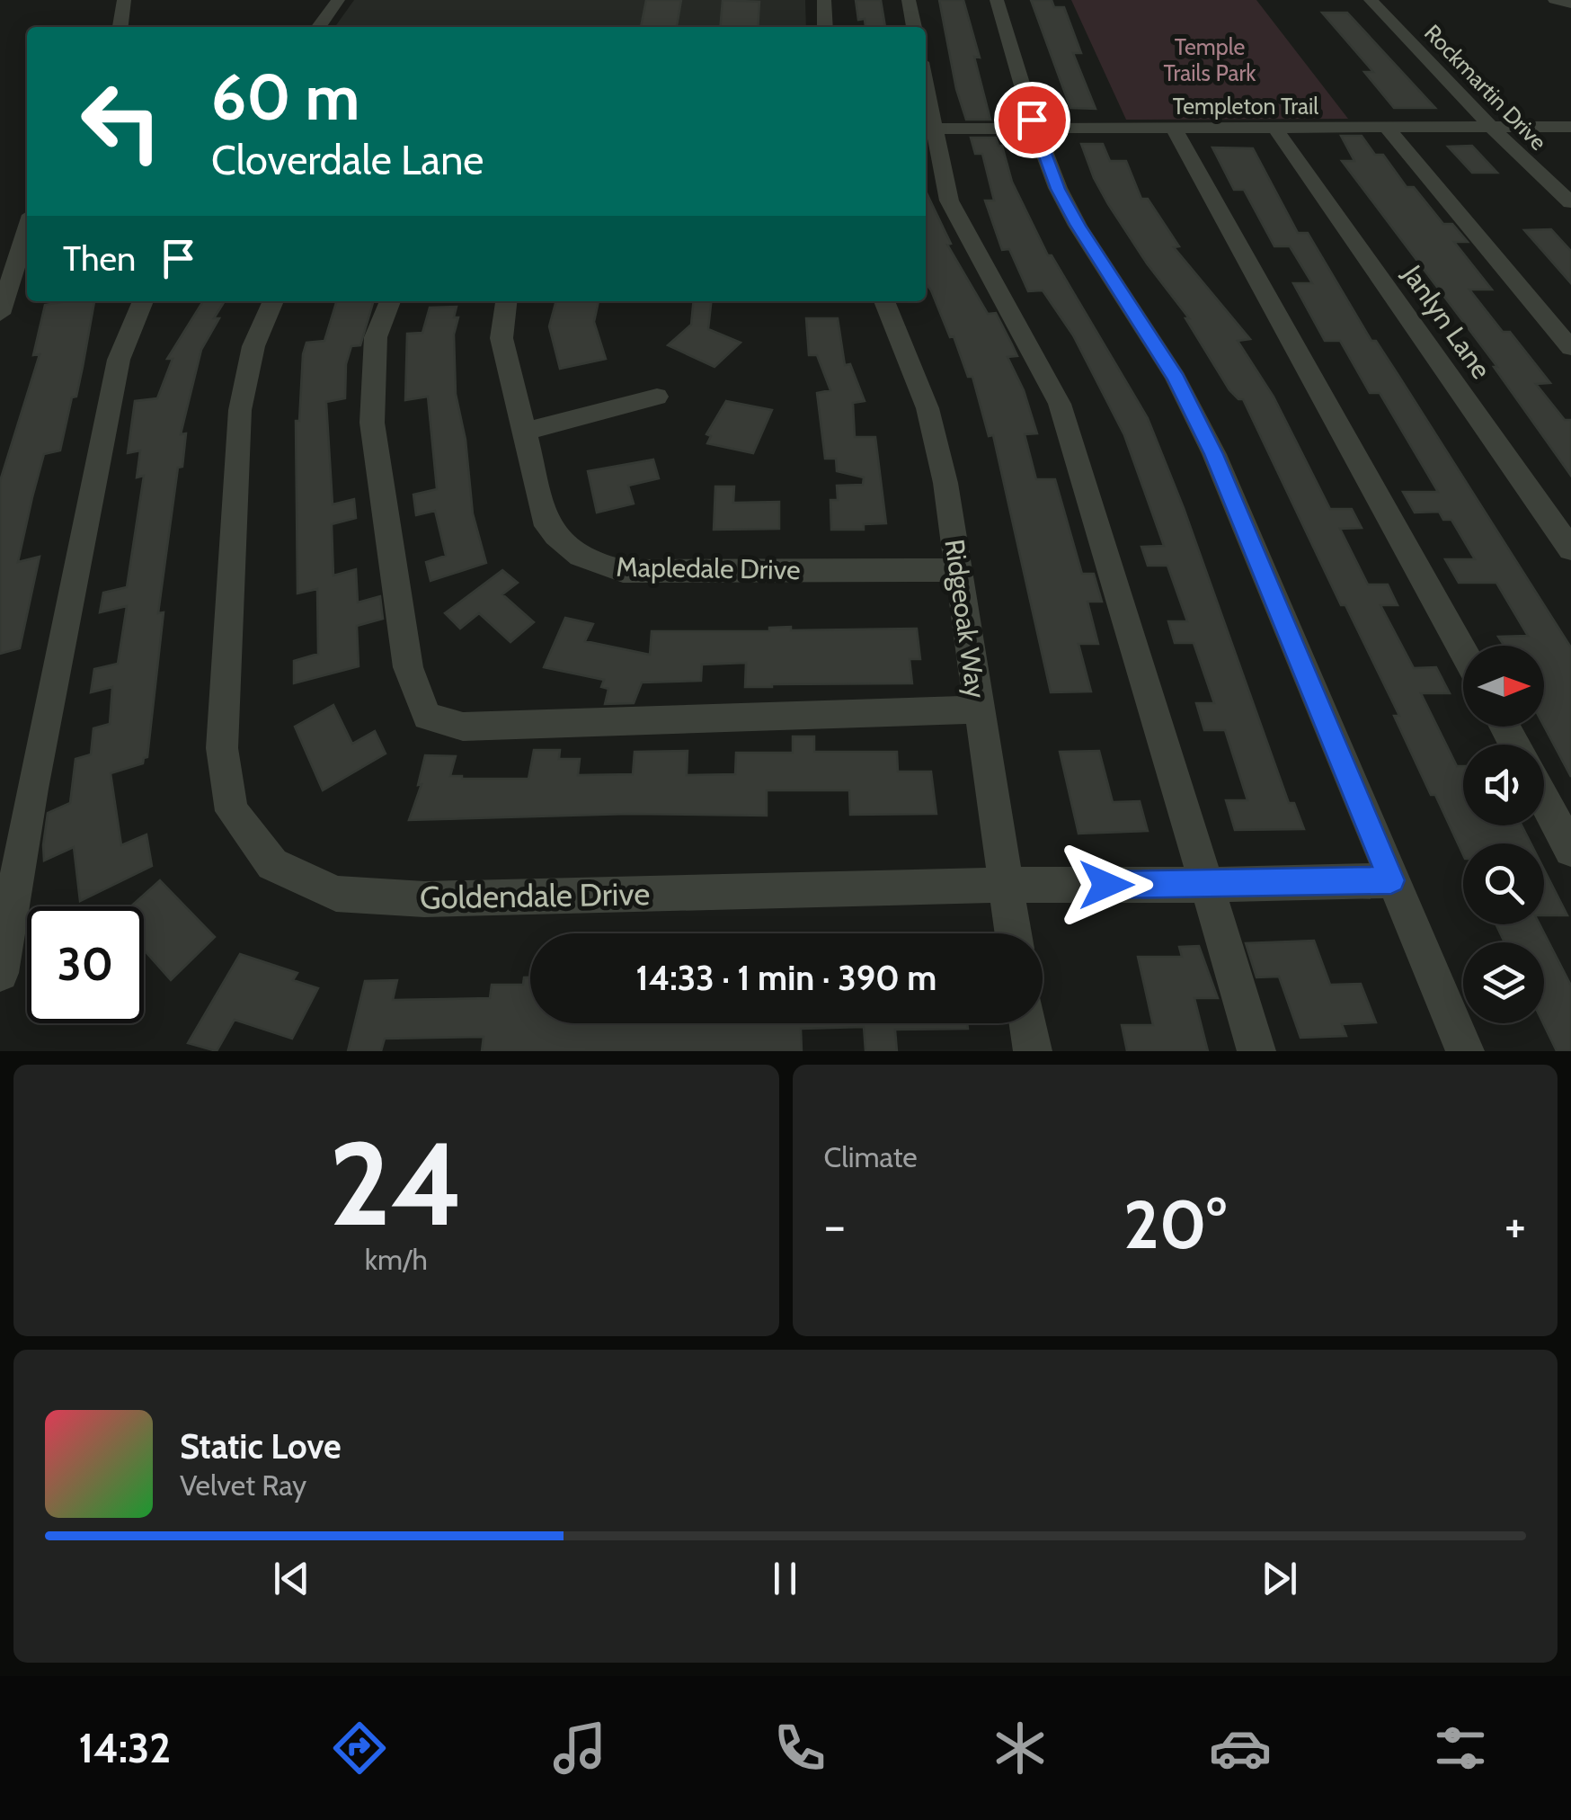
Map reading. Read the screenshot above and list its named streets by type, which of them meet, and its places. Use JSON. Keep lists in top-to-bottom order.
{
  "streets": {
    "street": [
      "Rockmartin Drive",
      "Templeton Trail",
      "Janlyn Lane",
      "Mapledale Drive",
      "Ridgeoak Way",
      "Goldendale Drive"
    ]
  },
  "crossings": [
    ["Rockmartin Drive", "Templeton Trail"],
    ["Templeton Trail", "Janlyn Lane"],
    ["Mapledale Drive", "Ridgeoak Way"],
    ["Ridgeoak Way", "Goldendale Drive"]
  ],
  "parks": ["Temple Trails Park"],
  "north": "right",
  "page": {
    "turn": ["60 m", "Cloverdale Lane"],
    "then": "Then",
    "limit": "30",
    "trip": "14:33 · 1 min · 390 m",
    "tile": [
      ["24", "km/h"],
      "Climate"
    ],
    "heat": ["−", "20°", "+"],
    "song": ["Static Love", "Velvet Ray"],
    "tabs": "14:32"
  }
}
